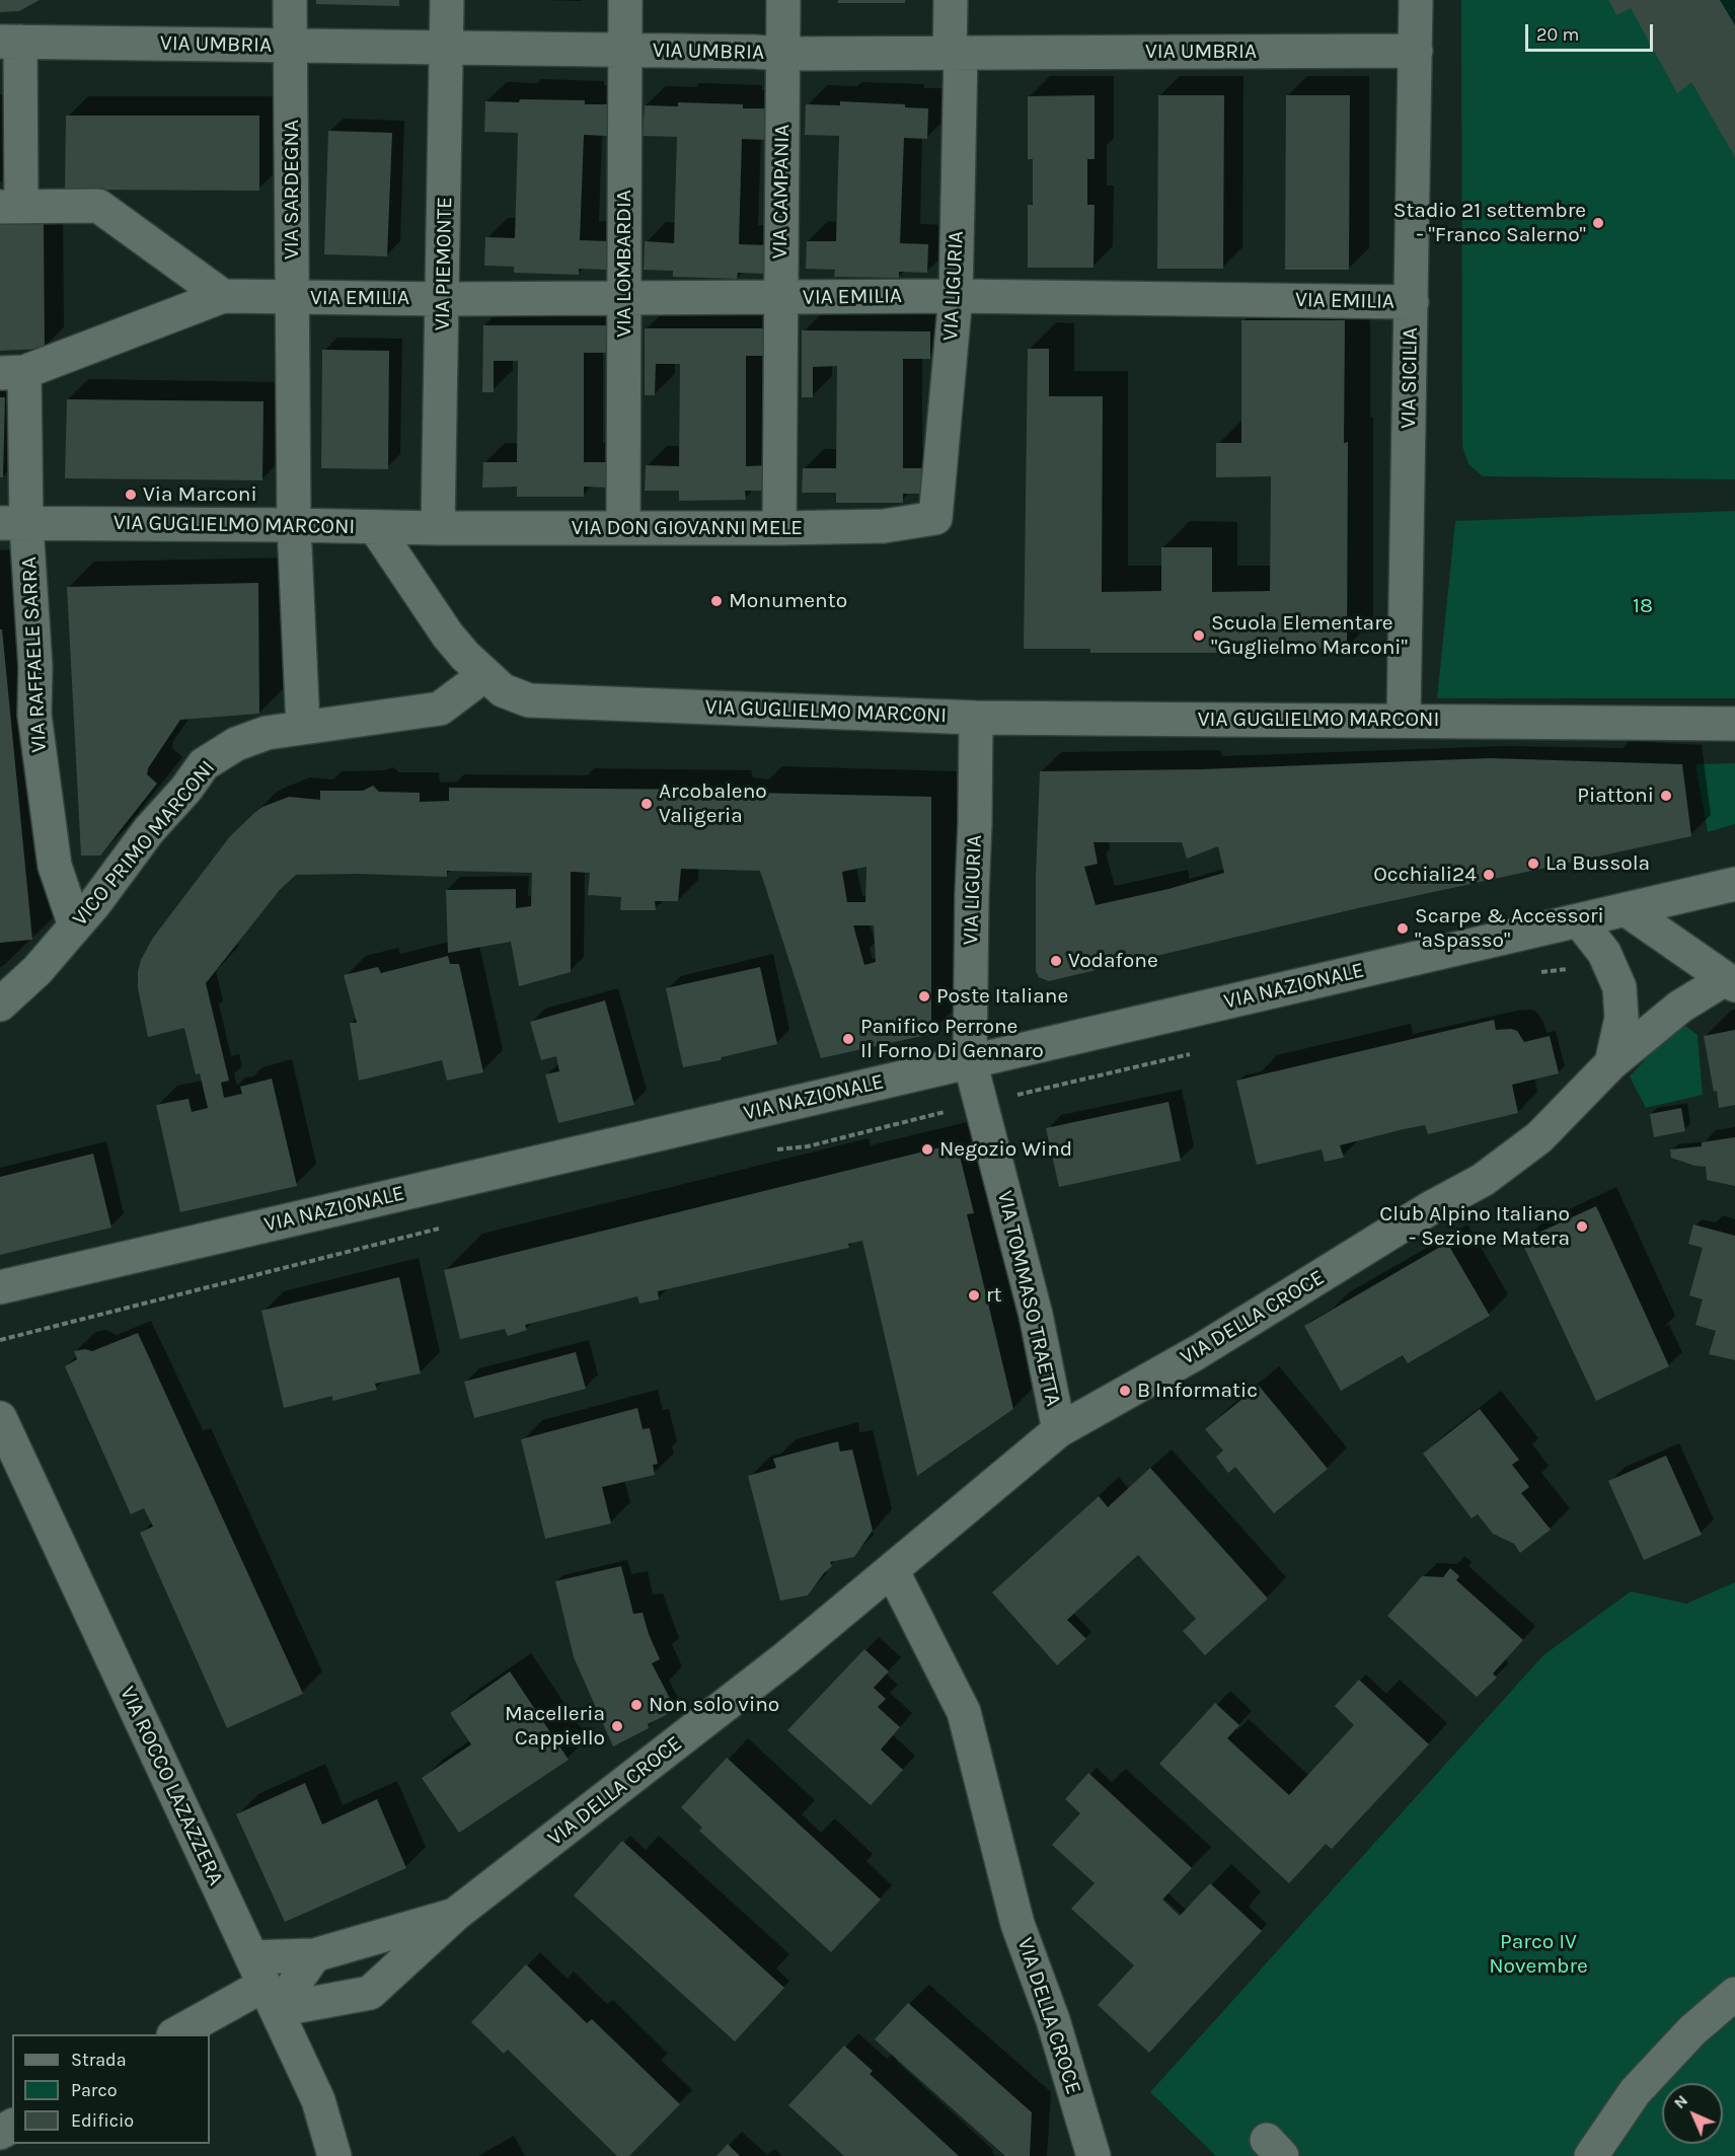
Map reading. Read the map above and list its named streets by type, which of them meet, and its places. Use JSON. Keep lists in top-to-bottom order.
{
  "streets": {
    "street": [
      "VIA UMBRIA",
      "VIA SARDEGNA",
      "VIA CAMPANIA",
      "VIA PIEMONTE",
      "VIA LOMBARDIA",
      "VIA LIGURIA",
      "VIA EMILIA",
      "VIA SICILIA",
      "VIA GUGLIELMO MARCONI",
      "VIA DON GIOVANNI MELE",
      "VIA RAFFAELE SARRA",
      "VICO PRIMO MARCONI",
      "VIA NAZIONALE",
      "VIA TOMMASO TRAETTA",
      "VIA DELLA CROCE",
      "VIA ROCCO LAZAZZERA"
    ]
  },
  "crossings": [
    ["VIA UMBRIA", "VIA SARDEGNA"],
    ["VIA UMBRIA", "VIA CAMPANIA"],
    ["VIA UMBRIA", "VIA PIEMONTE"],
    ["VIA UMBRIA", "VIA LOMBARDIA"],
    ["VIA UMBRIA", "VIA LIGURIA"],
    ["VIA UMBRIA", "VIA SICILIA"],
    ["VIA SARDEGNA", "VIA EMILIA"],
    ["VIA SARDEGNA", "VIA GUGLIELMO MARCONI"],
    ["VIA SARDEGNA", "VICO PRIMO MARCONI"],
    ["VIA CAMPANIA", "VIA EMILIA"],
    ["VIA CAMPANIA", "VIA DON GIOVANNI MELE"],
    ["VIA PIEMONTE", "VIA EMILIA"],
    ["VIA PIEMONTE", "VIA DON GIOVANNI MELE"],
    ["VIA LOMBARDIA", "VIA EMILIA"],
    ["VIA LOMBARDIA", "VIA DON GIOVANNI MELE"],
    ["VIA LIGURIA", "VIA EMILIA"],
    ["VIA LIGURIA", "VIA GUGLIELMO MARCONI"],
    ["VIA LIGURIA", "VIA DON GIOVANNI MELE"],
    ["VIA LIGURIA", "VIA NAZIONALE"],
    ["VIA LIGURIA", "VIA TOMMASO TRAETTA"],
    ["VIA EMILIA", "VIA SICILIA"],
    ["VIA SICILIA", "VIA GUGLIELMO MARCONI"],
    ["VIA GUGLIELMO MARCONI", "VIA DON GIOVANNI MELE"],
    ["VIA GUGLIELMO MARCONI", "VIA RAFFAELE SARRA"],
    ["VIA GUGLIELMO MARCONI", "VICO PRIMO MARCONI"],
    ["VIA RAFFAELE SARRA", "VICO PRIMO MARCONI"],
    ["VIA NAZIONALE", "VIA TOMMASO TRAETTA"],
    ["VIA TOMMASO TRAETTA", "VIA DELLA CROCE"],
    ["VIA DELLA CROCE", "VIA ROCCO LAZAZZERA"]
  ],
  "parks": ["18", "Parco IV Novembre"],
  "places": [
    "Stadio 21 settembre - \"Franco Salerno\"",
    "Via Marconi",
    "Monumento",
    "Scuola Elementare \"Guglielmo Marconi\"",
    "Piattoni",
    "Arcobaleno Valigeria",
    "La Bussola",
    "Occhiali24",
    "Scarpe & Accessori \"aSpasso\"",
    "Vodafone",
    "Poste Italiane",
    "Panifico Perrone Il Forno Di Gennaro",
    "Negozio Wind",
    "Club Alpino Italiano - Sezione Matera",
    "rt",
    "B Informatic",
    "Non solo vino",
    "Macelleria Cappiello"
  ],
  "legend": ["Strada", "Parco", "Edificio"],
  "scale_bar": "20 m",
  "north": "top left"
}
